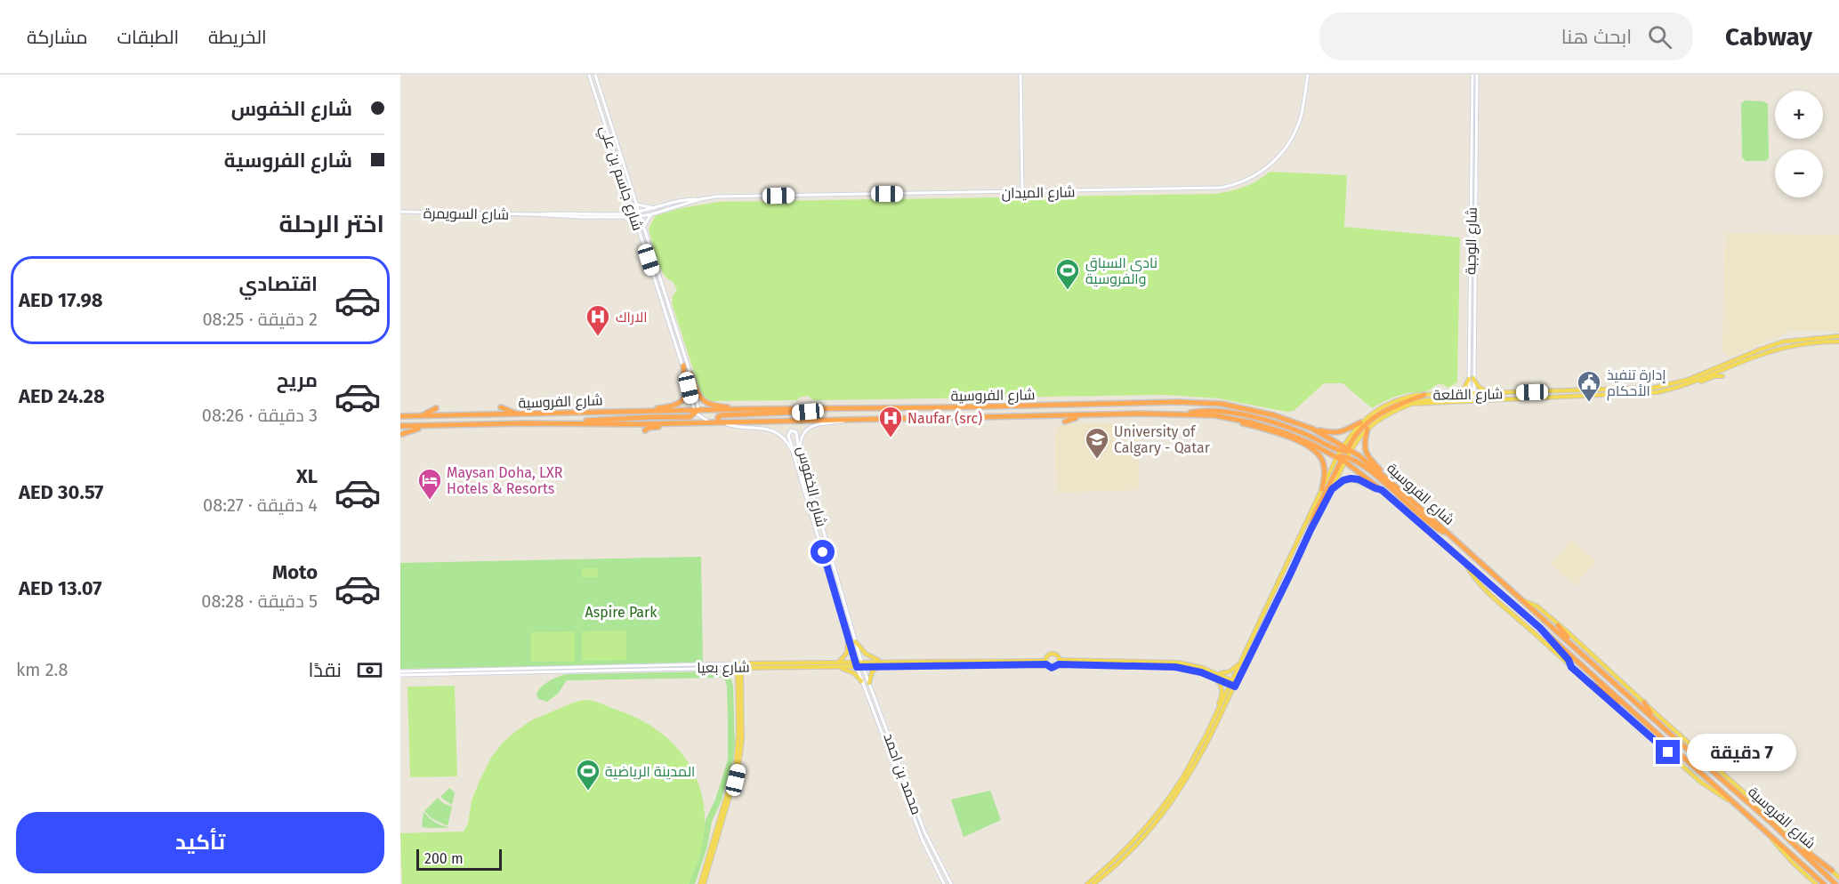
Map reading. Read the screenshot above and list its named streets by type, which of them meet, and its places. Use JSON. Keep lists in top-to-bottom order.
{
  "streets": {
    "highway": ["شارع الفروسية"],
    "main road": ["شارع القلعة", "شارع بعيا"],
    "street": [
      "شارع جاسم بن علي",
      "شارع الميدان",
      "شارع السويمرة",
      "شارع الوجبة",
      "شارع الخفوس",
      "محمد بن احمد"
    ]
  },
  "crossings": [
    ["شارع جاسم بن علي", "شارع الميدان"],
    ["شارع جاسم بن علي", "شارع السويمرة"],
    ["شارع جاسم بن علي", "شارع الفروسية"],
    ["شارع الميدان", "شارع السويمرة"],
    ["شارع الوجبة", "شارع القلعة"],
    ["شارع القلعة", "شارع الفروسية"],
    ["شارع الفروسية", "شارع الخفوس"],
    ["شارع الخفوس", "شارع بعيا"],
    ["شارع الخفوس", "محمد بن احمد"],
    ["شارع بعيا", "محمد بن احمد"]
  ],
  "parks": ["Aspire Park"],
  "places": {
    "sports": ["نادي السباق والفروسية", "المدينة الرياضية"],
    "hospital": ["الاراك", "Naufar (src)"],
    "public building": ["إدارة تنفيذ الأحكام"],
    "school or university": ["University of Calgary - Qatar"],
    "hotel": ["Maysan Doha, LXR Hotels & Resorts"]
  },
  "scale_bar": "200 m",
  "page": {
    "header": "Cabway",
    "search": "ابحث هنا",
    "nav": ["الخريطة", "الطبقات", "مشاركة"],
    "banner": ["شارع الخفوس", "شارع الفروسية"],
    "map_buttons": ["+", "−"],
    "heading": "اختر الرحلة",
    "list": [
      {
        "name": "اقتصادي",
        "note": "2 دقيقة · 08:25",
        "value": "AED 17.98"
      },
      {
        "name": "مريح",
        "note": "3 دقيقة · 08:26",
        "value": "AED 24.28"
      },
      {
        "name": "XL",
        "note": "4 دقيقة · 08:27",
        "value": "AED 30.57"
      },
      {
        "name": "Moto",
        "note": "5 دقيقة · 08:28",
        "value": "AED 13.07"
      }
    ],
    "pay": ["نقدًا", "2.8 km"],
    "bubble": "7 دقيقة",
    "buttons": "تأكيد",
    "scale": "200 m"
  }
}
